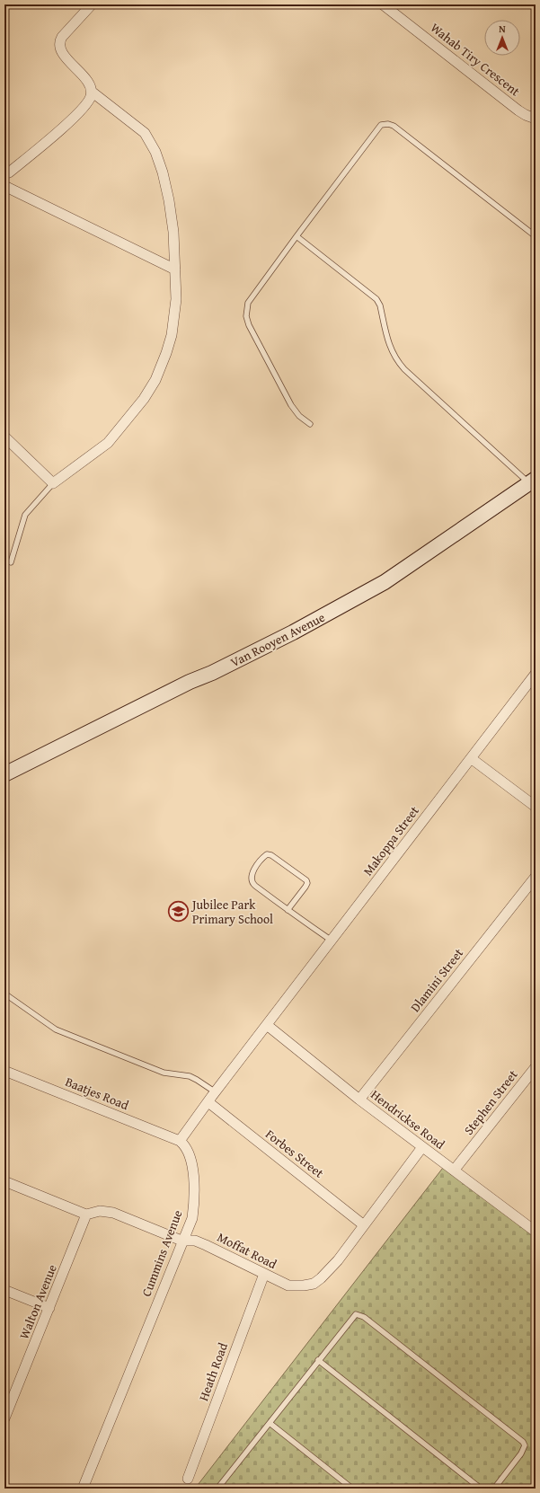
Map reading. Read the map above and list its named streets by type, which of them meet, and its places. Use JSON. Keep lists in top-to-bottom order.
{
  "streets": {
    "street": [
      "Wahab Tiry Crescent",
      "Van Rooyen Avenue",
      "Makoppa Street",
      "Dlamini Street",
      "Baatjes Road",
      "Stephen Street",
      "Hendrickse Road",
      "Forbes Street",
      "Moffat Road",
      "Cummins Avenue",
      "Walton Avenue",
      "Heath Road"
    ]
  },
  "crossings": [
    ["Makoppa Street", "Hendrickse Road"],
    ["Dlamini Street", "Hendrickse Road"],
    ["Baatjes Road", "Cummins Avenue"],
    ["Stephen Street", "Hendrickse Road"],
    ["Hendrickse Road", "Moffat Road"],
    ["Forbes Street", "Moffat Road"],
    ["Moffat Road", "Cummins Avenue"],
    ["Moffat Road", "Walton Avenue"],
    ["Moffat Road", "Heath Road"]
  ],
  "places": {
    "school or university": ["Jubilee Park Primary School"]
  },
  "north": "top"
}
